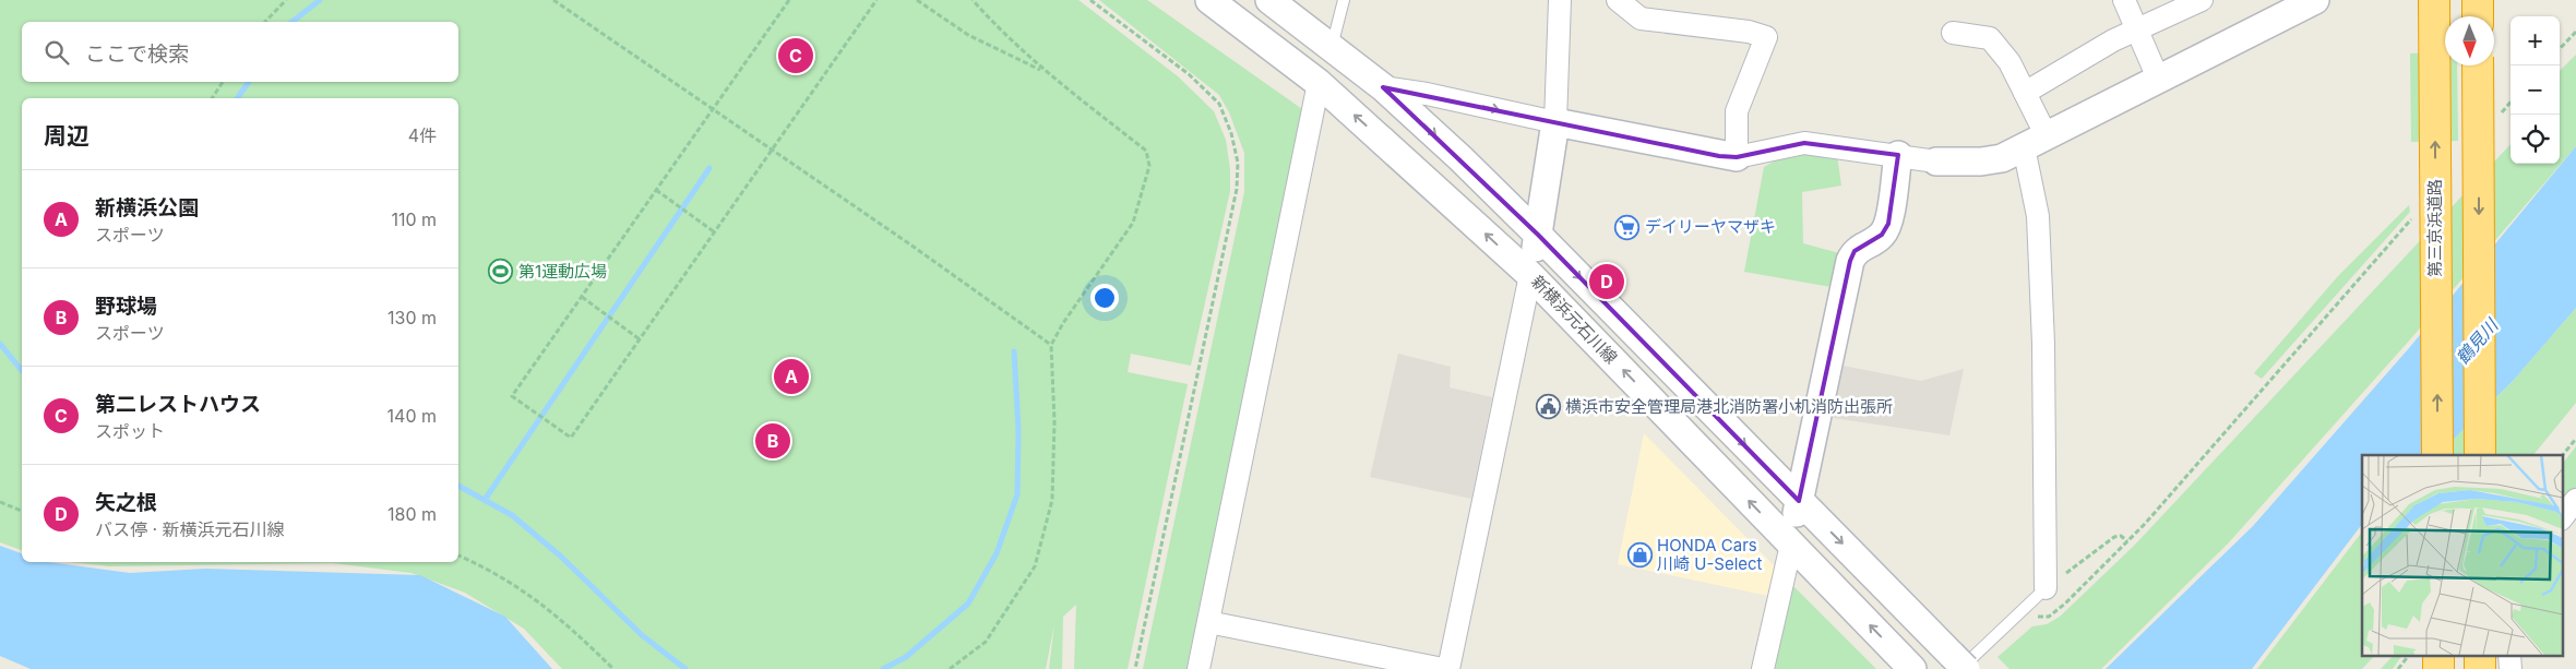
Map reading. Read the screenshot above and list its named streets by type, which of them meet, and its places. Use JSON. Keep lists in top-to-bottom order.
{
  "streets": {
    "highway": ["第三京浜道路"],
    "street": ["新横浜元石川線"]
  },
  "water": ["鶴見川"],
  "places": {
    "supermarket": ["デイリーヤマザキ"],
    "sports": ["第1運動広場"],
    "public building": ["横浜市安全管理局港北消防署小机消防出張所"],
    "shop": ["HONDA Cars 川崎 U-Select"]
  },
  "north": "bottom",
  "page": {
    "map_buttons": ["+", "−"],
    "search": "ここで検索",
    "pins": [
      "C",
      "D",
      "A",
      "B"
    ],
    "heading": ["周辺", "4件"],
    "list": [
      {
        "mark": "A",
        "name": "新横浜公園",
        "note": "スポーツ",
        "value": "110 m"
      },
      {
        "mark": "B",
        "name": "野球場",
        "note": "スポーツ",
        "value": "130 m"
      },
      {
        "mark": "C",
        "name": "第二レストハウス",
        "note": "スポット",
        "value": "140 m"
      },
      {
        "mark": "D",
        "name": "矢之根",
        "note": "バス停 · 新横浜元石川線",
        "value": "180 m"
      }
    ]
  }
}
